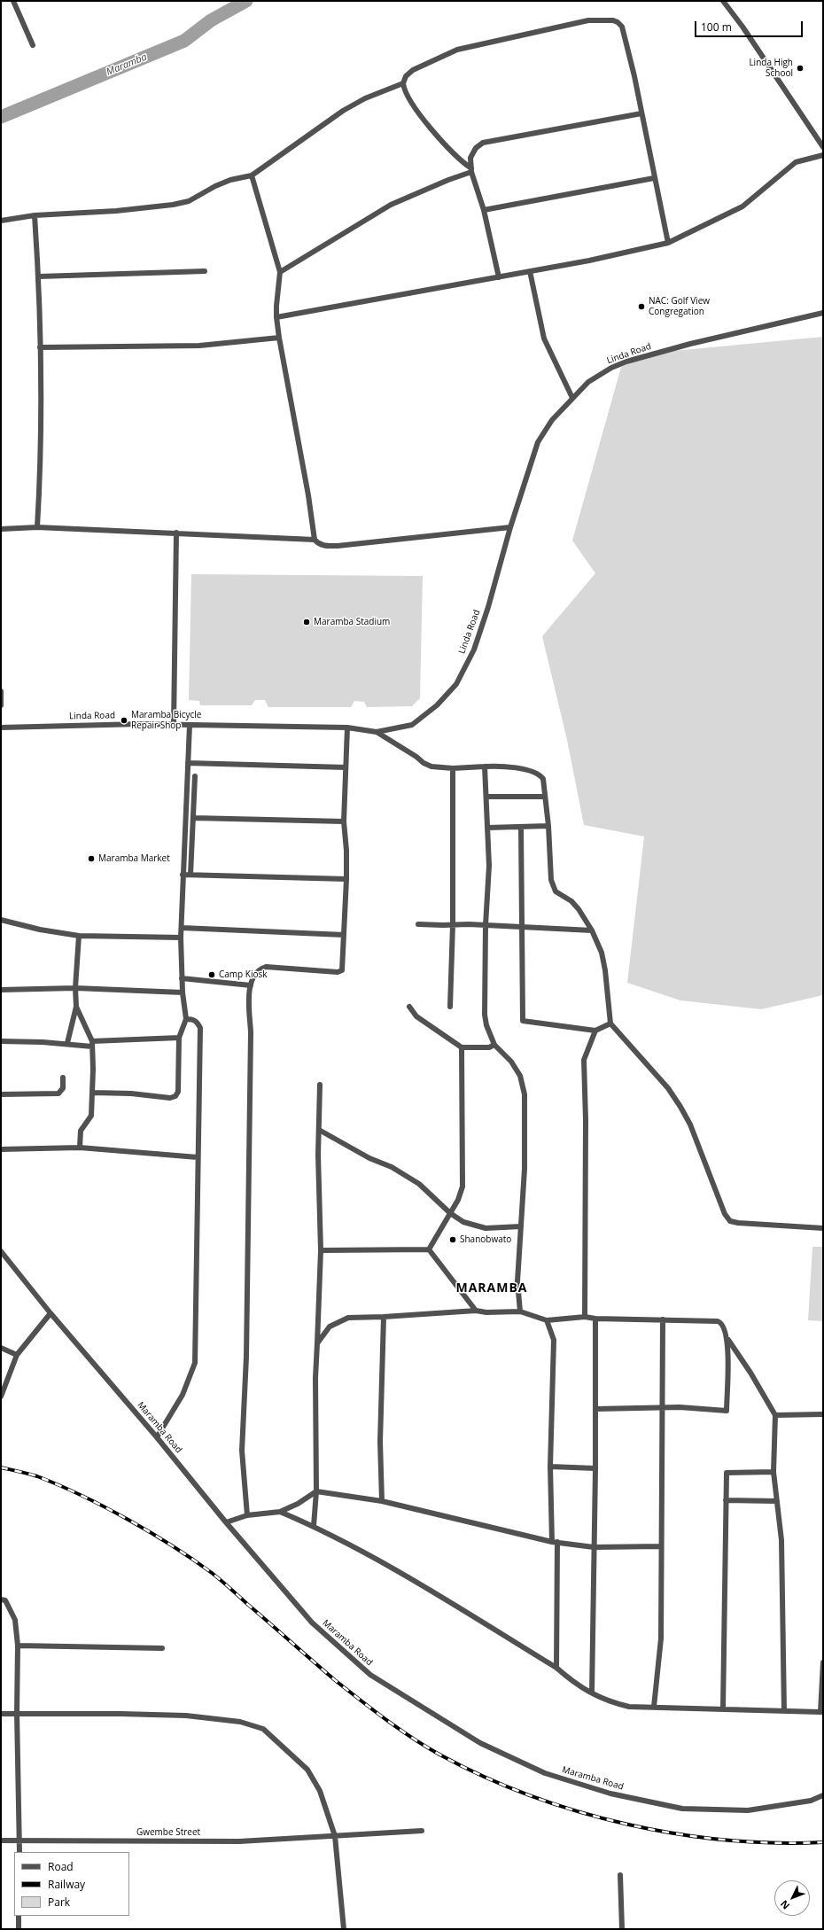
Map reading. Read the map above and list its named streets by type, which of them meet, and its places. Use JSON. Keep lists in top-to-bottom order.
{
  "streets": {
    "street": ["Linda Road", "Maramba Road", "Gwembe Street"]
  },
  "districts": ["MARAMBA"],
  "water": ["Maramba"],
  "places": [
    "Linda High School",
    "NAC: Golf View Congregation",
    "Maramba Stadium",
    "Maramba Bicycle Repair Shop",
    "Maramba Market",
    "Camp Kiosk",
    "Shanobwato"
  ],
  "legend": ["Road", "Railway", "Park"],
  "scale_bar": "100 m",
  "north": "bottom left"
}
